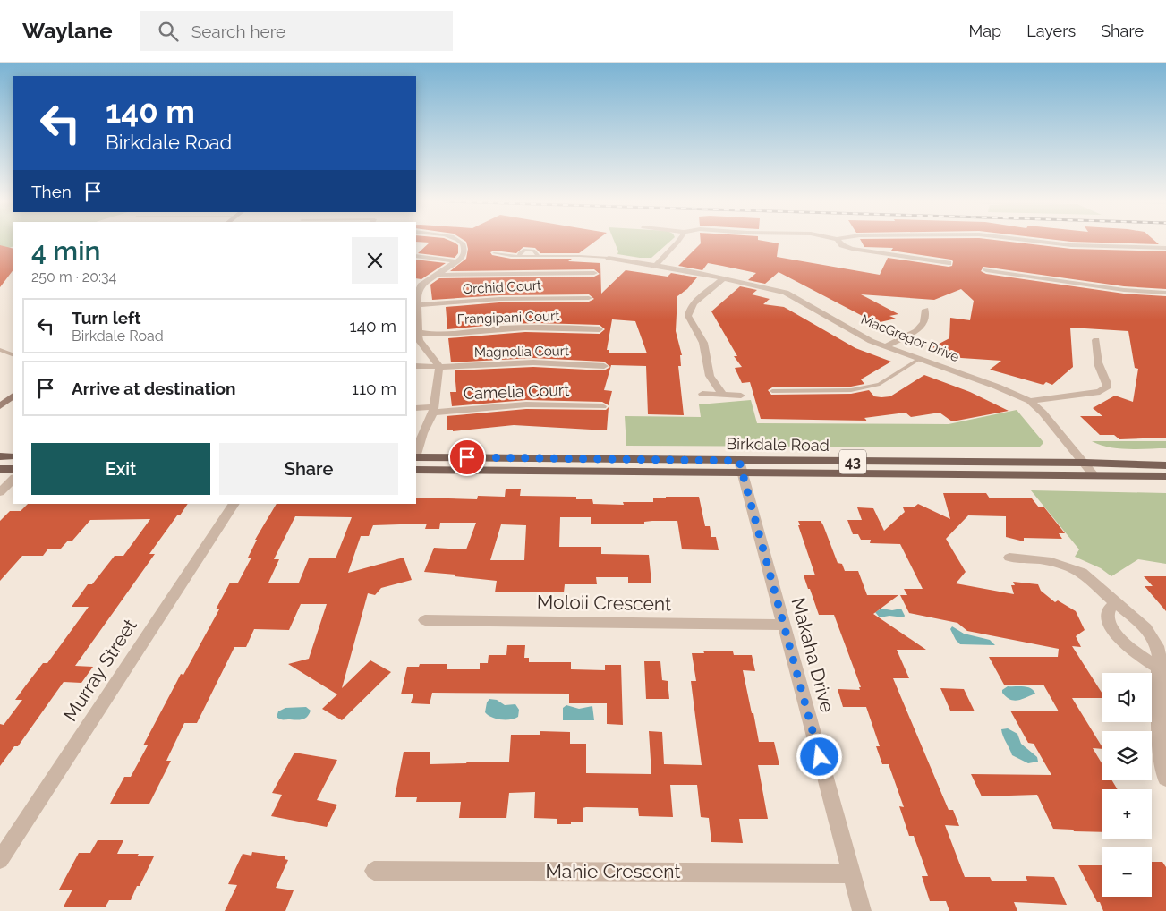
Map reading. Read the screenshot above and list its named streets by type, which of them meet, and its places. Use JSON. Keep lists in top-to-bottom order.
{
  "streets": {
    "main road": ["Birkdale Road", "43"],
    "street": [
      "Orchid Court",
      "Frangipani Court",
      "MacGregor Drive",
      "Magnolia Court",
      "Camelia Court",
      "Moloii Crescent",
      "Makaha Drive",
      "Murray Street",
      "Mahie Crescent"
    ]
  },
  "crossings": [
    ["MacGregor Drive", "Birkdale Road"],
    ["Birkdale Road", "Makaha Drive"],
    ["Moloii Crescent", "Makaha Drive"],
    ["Makaha Drive", "Mahie Crescent"]
  ],
  "page": {
    "header": "Waylane",
    "search": "Search here",
    "nav": ["Map", "Layers", "Share"],
    "turn": ["140 m", "Birkdale Road"],
    "then": "Then",
    "heading": ["4 min", "250 m · 20:34"],
    "list": [
      {
        "name": "Turn left",
        "note": "Birkdale Road",
        "value": "140 m"
      },
      {
        "name": "Arrive at destination",
        "value": "110 m"
      }
    ],
    "buttons": ["Exit", "Share"],
    "map_buttons": ["+", "−"]
  }
}
